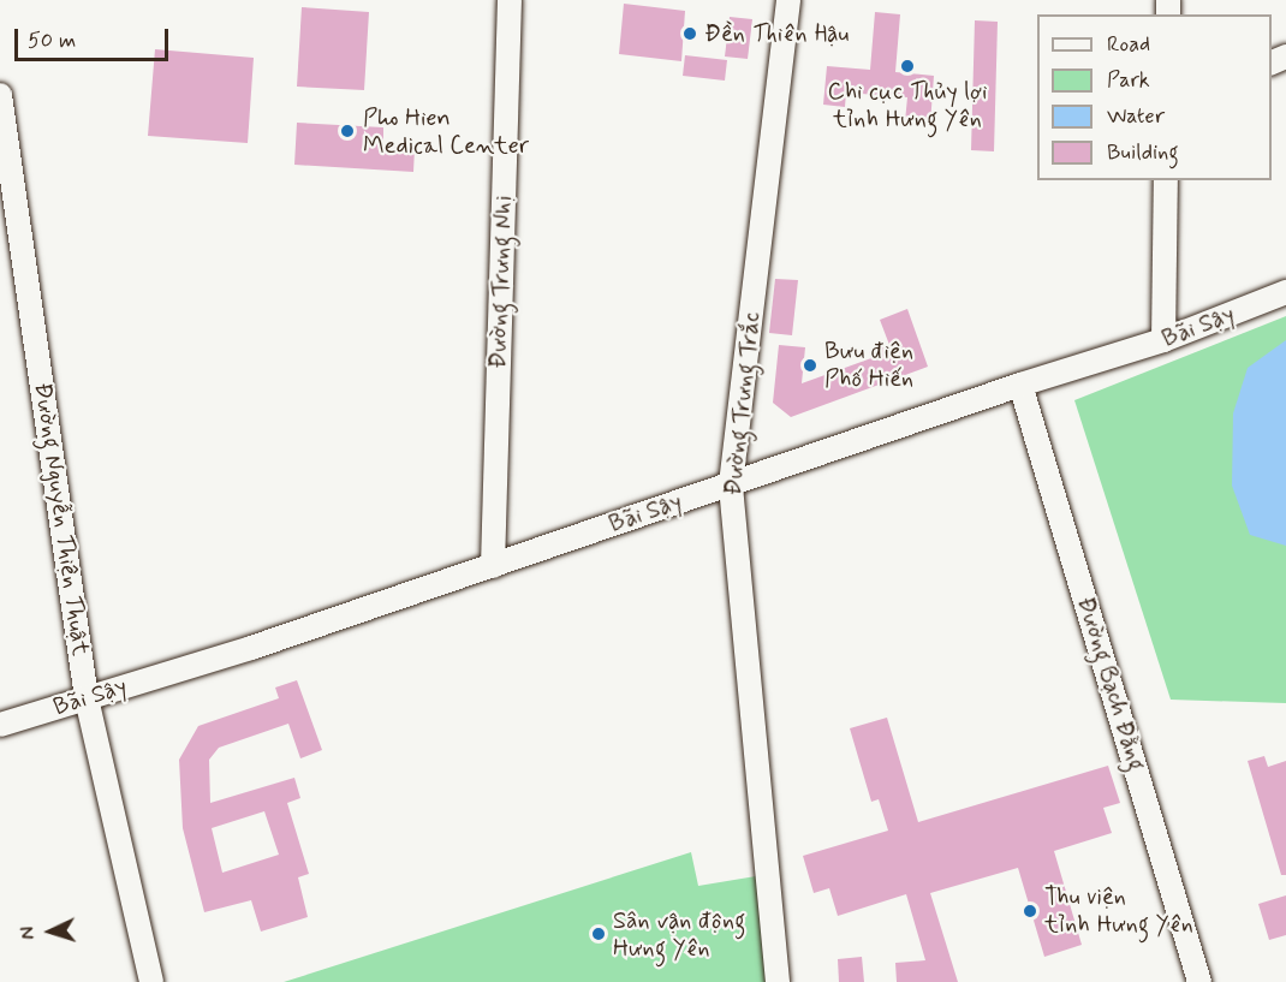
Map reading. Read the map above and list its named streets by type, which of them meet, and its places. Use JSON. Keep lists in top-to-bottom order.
{
  "streets": {
    "street": [
      "Đường Trưng Nhị",
      "Bãi Sậy",
      "Đường Trưng Trắc",
      "Đường Nguyễn Thiện Thuật",
      "Đường Bạch Đằng"
    ]
  },
  "crossings": [
    ["Đường Trưng Nhị", "Bãi Sậy"],
    ["Bãi Sậy", "Đường Trưng Trắc"],
    ["Bãi Sậy", "Đường Nguyễn Thiện Thuật"],
    ["Bãi Sậy", "Đường Bạch Đằng"]
  ],
  "places": [
    "Đền Thiên Hậu",
    "Chi cục Thủy lợi tỉnh Hưng Yên",
    "Pho Hien Medical Center",
    "Bưu điện Phố Hiến",
    "Thu viện tỉnh Hưng Yên",
    "Sân vận động Hưng Yên"
  ],
  "legend": [
    "Road",
    "Park",
    "Water",
    "Building"
  ],
  "scale_bar": "50 m",
  "north": "left"
}
